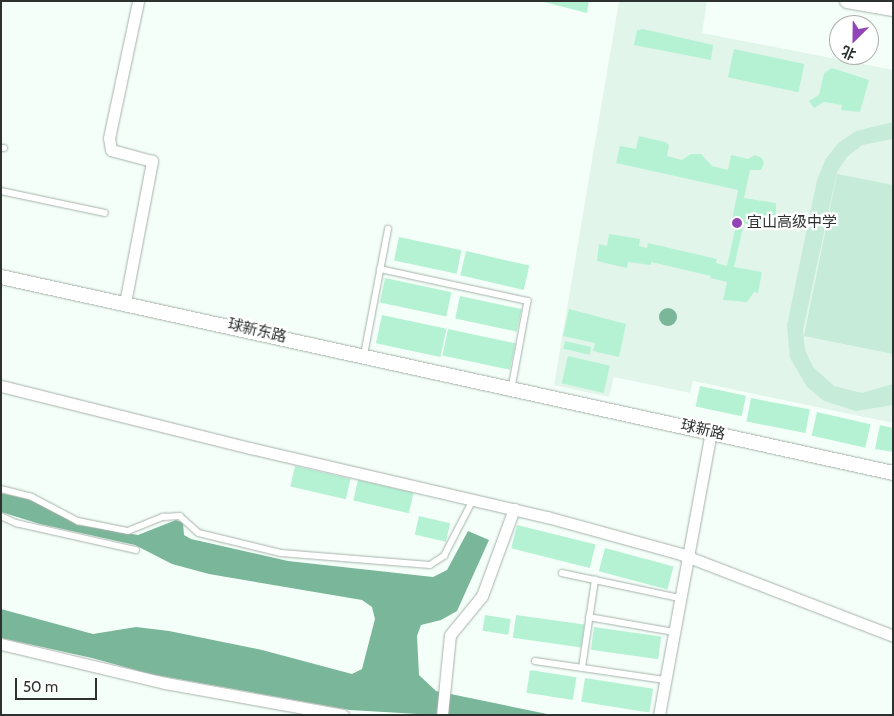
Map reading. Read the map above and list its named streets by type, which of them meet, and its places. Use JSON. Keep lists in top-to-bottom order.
{
  "streets": {
    "street": ["球新东路", "球新路"]
  },
  "crossings": [
    ["球新东路", "球新路"]
  ],
  "places": ["宜山高级中学"],
  "scale_bar": "50 m",
  "north": "bottom left"
}
